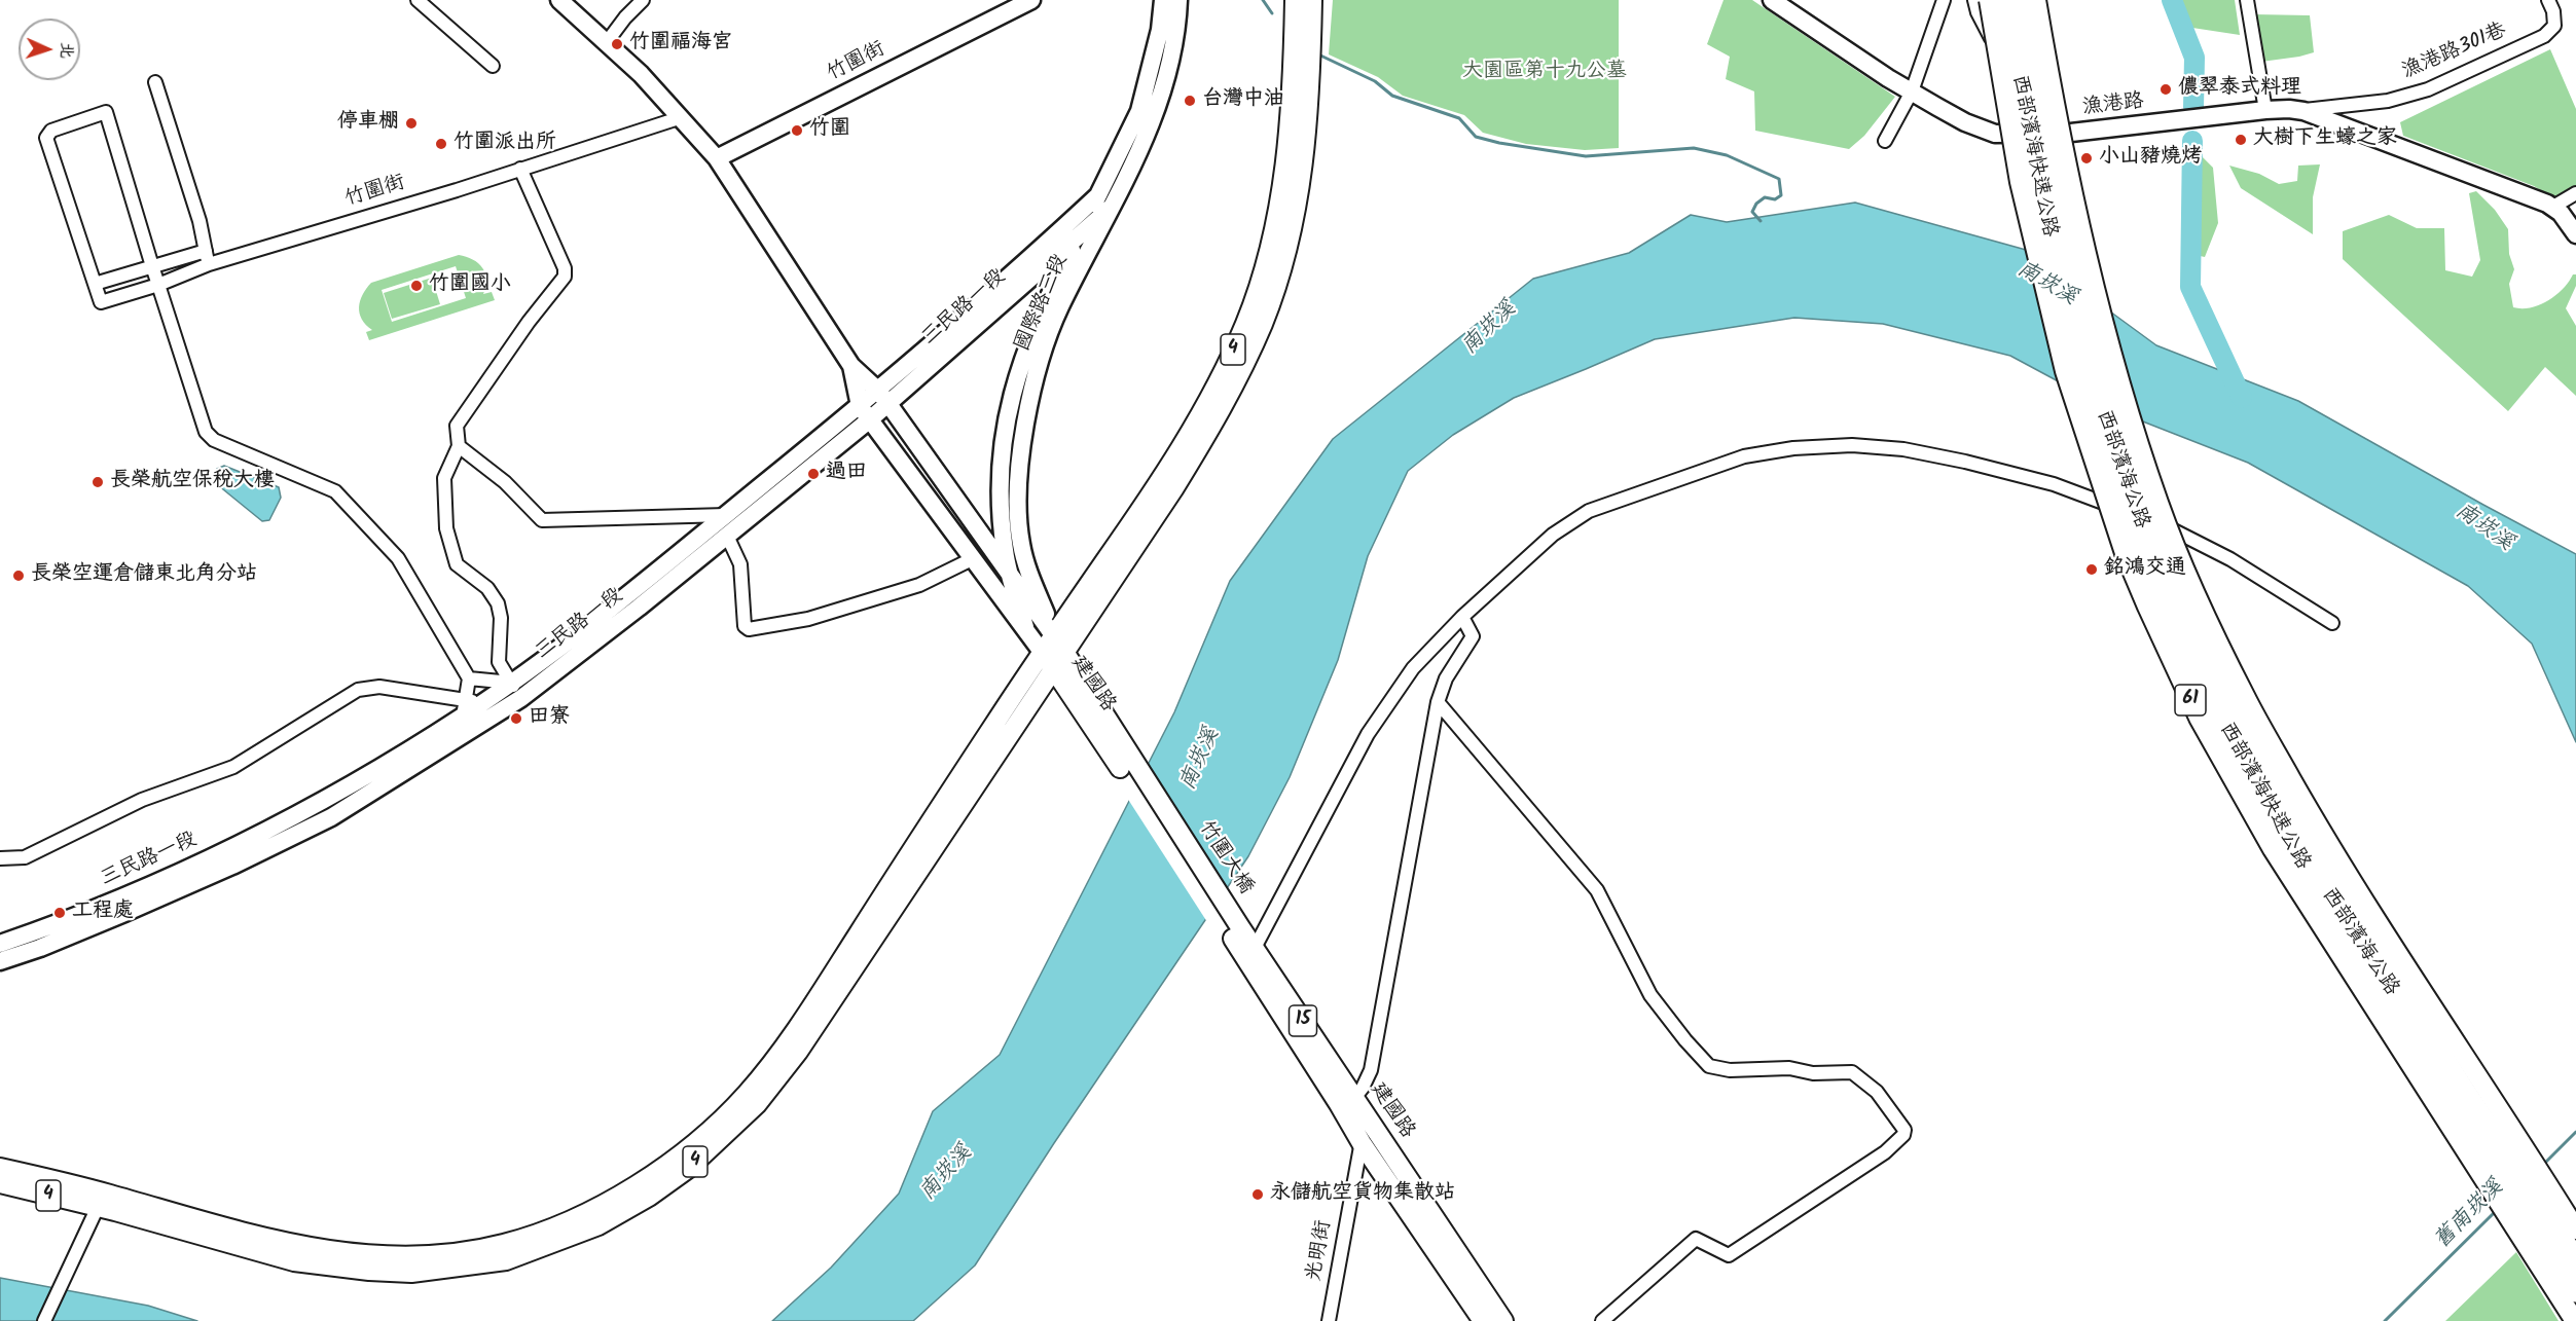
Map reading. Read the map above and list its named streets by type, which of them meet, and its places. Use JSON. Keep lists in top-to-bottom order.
{
  "streets": {
    "highway": ["西部濱海快速公路", "61"],
    "main road": [
      "4",
      "西部濱海公路",
      "建國路",
      "竹圍大橋",
      "15"
    ],
    "street": [
      "漁港路301巷",
      "竹圍街",
      "漁港路",
      "國際路三段",
      "三民路一段",
      "光明街"
    ]
  },
  "crossings": [
    ["漁港路301巷", "漁港路"],
    ["國際路三段", "三民路一段"],
    ["國際路三段", "4"],
    ["國際路三段", "建國路"],
    ["4", "建國路"],
    ["建國路", "竹圍大橋"],
    ["建國路", "光明街"]
  ],
  "water": ["南崁溪", "舊南崁溪"],
  "parks": ["大園區第十九公墓"],
  "places": [
    "竹圍福海宮",
    "儂翠泰式料理",
    "台灣中油",
    "停車棚",
    "竹圍",
    "大樹下生蠔之家",
    "竹圍派出所",
    "小山豬燒烤",
    "竹圍國小",
    "過田",
    "長榮航空保稅大樓",
    "銘鴻交通",
    "長榮空運倉儲東北角分站",
    "田寮",
    "工程處",
    "永儲航空貨物集散站"
  ],
  "north": "right"
}
